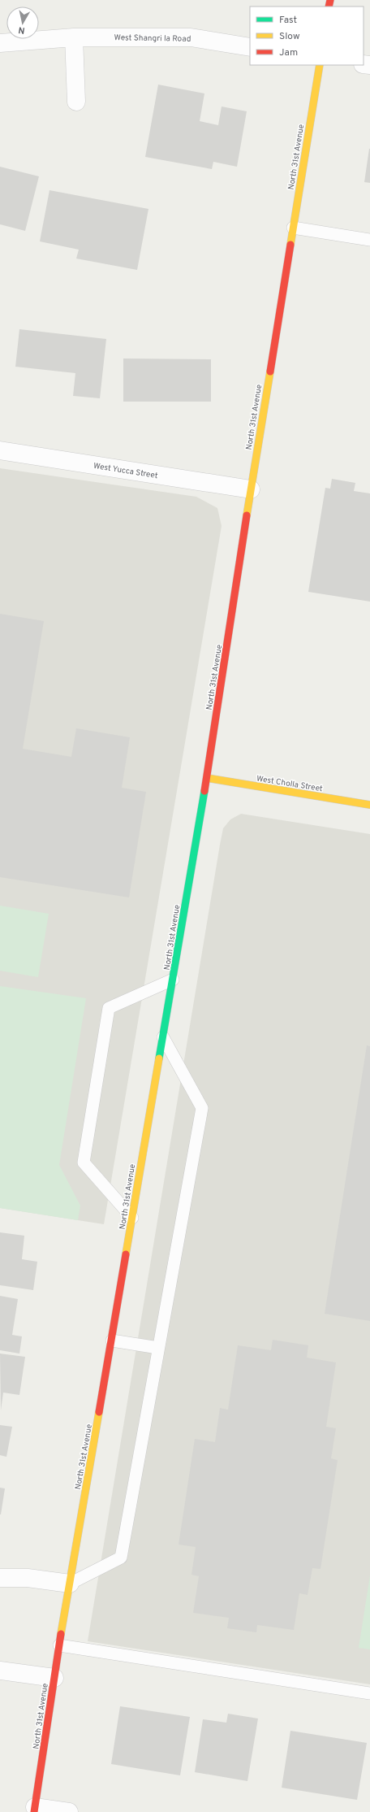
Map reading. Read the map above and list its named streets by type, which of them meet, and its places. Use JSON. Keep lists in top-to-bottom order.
{
  "streets": {
    "street": [
      "West Shangri la Road",
      "North 31st Avenue",
      "West Yucca Street",
      "West Cholla Street"
    ]
  },
  "crossings": [
    ["North 31st Avenue", "West Yucca Street"],
    ["North 31st Avenue", "West Cholla Street"]
  ],
  "legend": ["Fast", "Slow", "Jam"],
  "north": "bottom"
}
